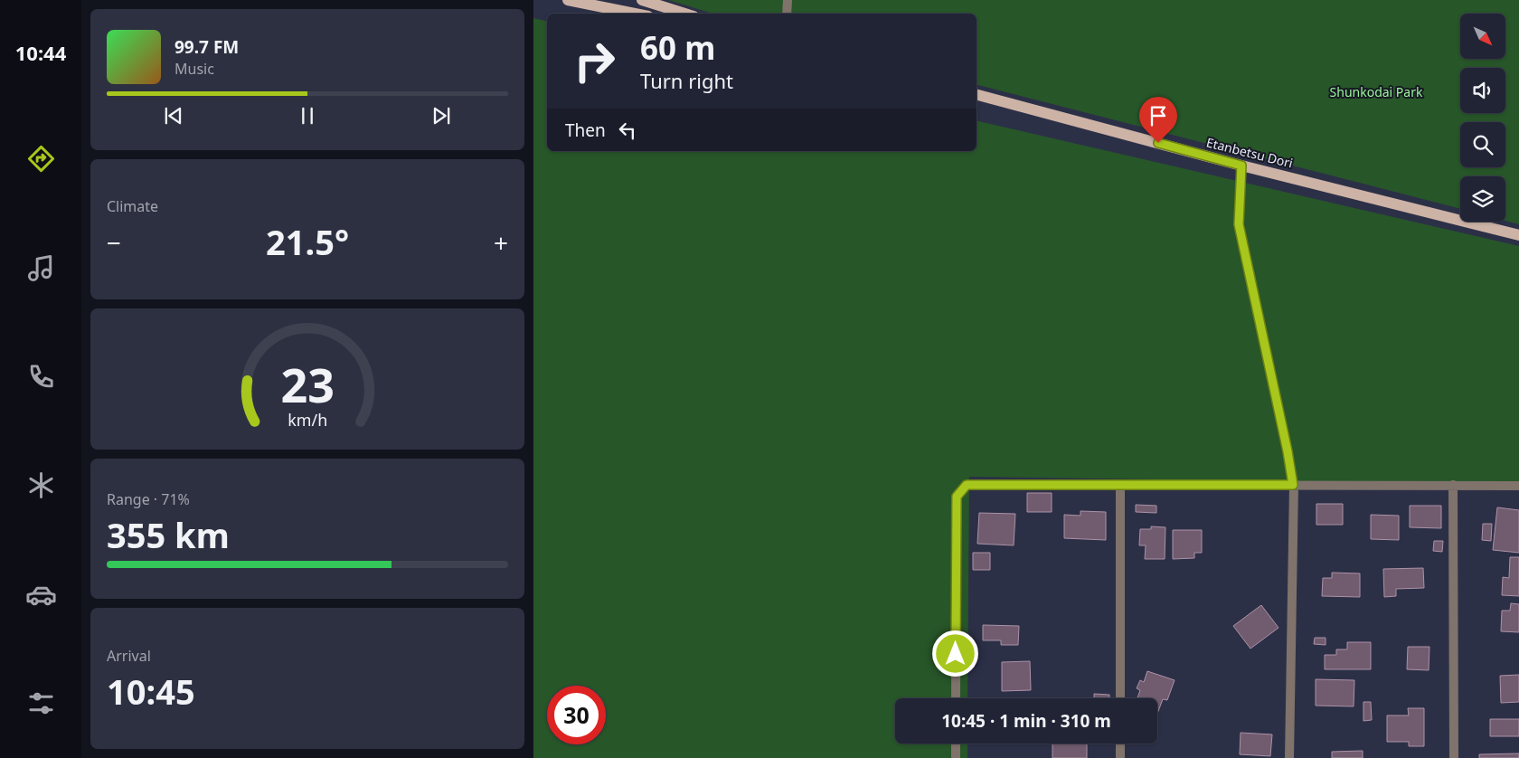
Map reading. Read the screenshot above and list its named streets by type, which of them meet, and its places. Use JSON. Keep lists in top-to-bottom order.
{
  "streets": {
    "main road": ["Etanbetsu Dori"]
  },
  "parks": ["Shunkodai Park"],
  "north": "bottom right",
  "page": {
    "tabs": "10:44",
    "turn": ["60 m", "Turn right"],
    "song": ["99.7 FM", "Music"],
    "then": "Then",
    "tile": [
      "Climate",
      ["Range · 71%", "355 km"],
      ["Arrival", "10:45"]
    ],
    "heat": ["−", "21.5°", "+"],
    "limit": "30",
    "trip": "10:45 · 1 min · 310 m",
    "gauge": ["23", "km/h"]
  }
}
